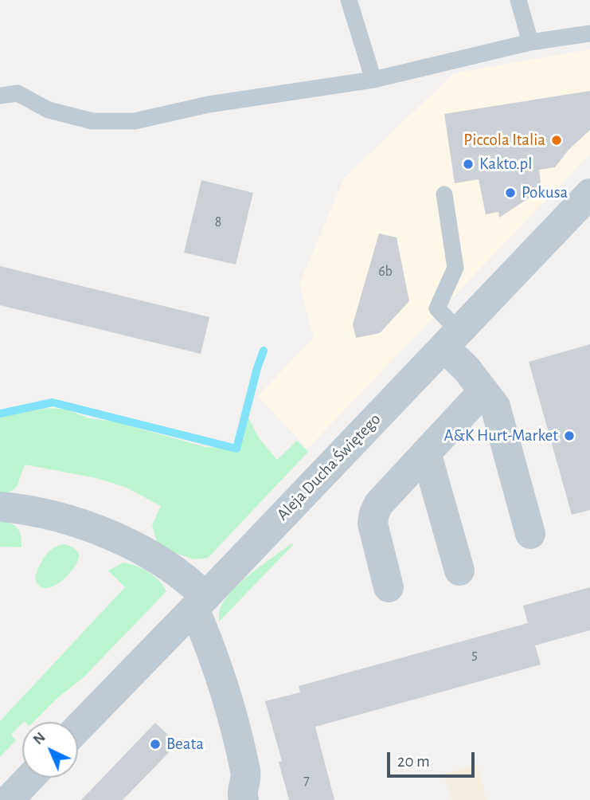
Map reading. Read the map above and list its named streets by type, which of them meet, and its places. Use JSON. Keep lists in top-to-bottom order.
{
  "streets": {
    "street": ["Aleja Ducha Świętego"]
  },
  "places": [
    "Piccola Italia",
    "Kakto.pl",
    "Pokusa",
    "A&K Hurt-Market",
    "Beata"
  ],
  "house_numbers": [
    "8",
    "6b",
    "5",
    "7"
  ],
  "scale_bar": "20 m",
  "north": "top left"
}
